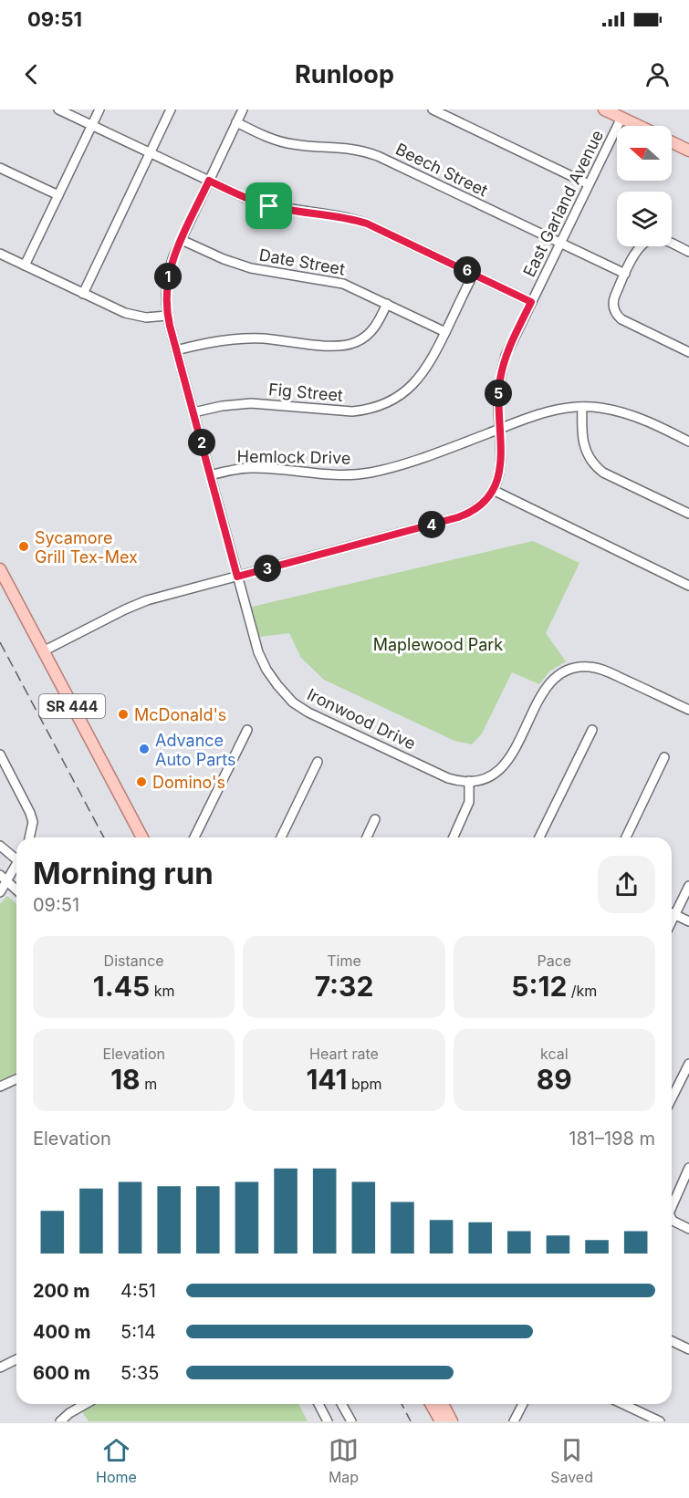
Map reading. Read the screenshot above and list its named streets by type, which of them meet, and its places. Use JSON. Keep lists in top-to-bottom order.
{
  "streets": {
    "main road": ["SR 444"],
    "street": [
      "Beech Street",
      "East Garland Avenue",
      "Date Street",
      "Fig Street",
      "Hemlock Drive",
      "Ironwood Drive"
    ]
  },
  "crossings": [
    ["Beech Street", "East Garland Avenue"],
    ["Beech Street", "Ironwood Drive"],
    ["East Garland Avenue", "Hemlock Drive"],
    ["Date Street", "Fig Street"],
    ["Date Street", "Ironwood Drive"],
    ["Fig Street", "Ironwood Drive"],
    ["Hemlock Drive", "Ironwood Drive"]
  ],
  "parks": ["Maplewood Park"],
  "places": [
    "Sycamore Grill Tex-Mex",
    "McDonald's",
    "Advance Auto Parts",
    "Domino's"
  ],
  "north": "left",
  "page": {
    "status": "09:51",
    "header": "Runloop",
    "pins": [
      "6",
      "1",
      "5",
      "2",
      "4",
      "3"
    ],
    "heading": ["Morning run", "09:51"],
    "stats": [
      ["Distance", "1.45 km"],
      ["Time", "7:32"],
      ["Pace", "5:12 /km"],
      ["Elevation", "18 m"],
      ["Heart rate", "141 bpm"],
      ["kcal", "89"]
    ],
    "chart": ["Elevation", "181–198 m"],
    "list": [
      {
        "name": "200 m",
        "note": "4:51"
      },
      {
        "name": "400 m",
        "note": "5:14"
      },
      {
        "name": "600 m",
        "note": "5:35"
      }
    ],
    "tabs": ["Home", "Map", "Saved"]
  }
}
